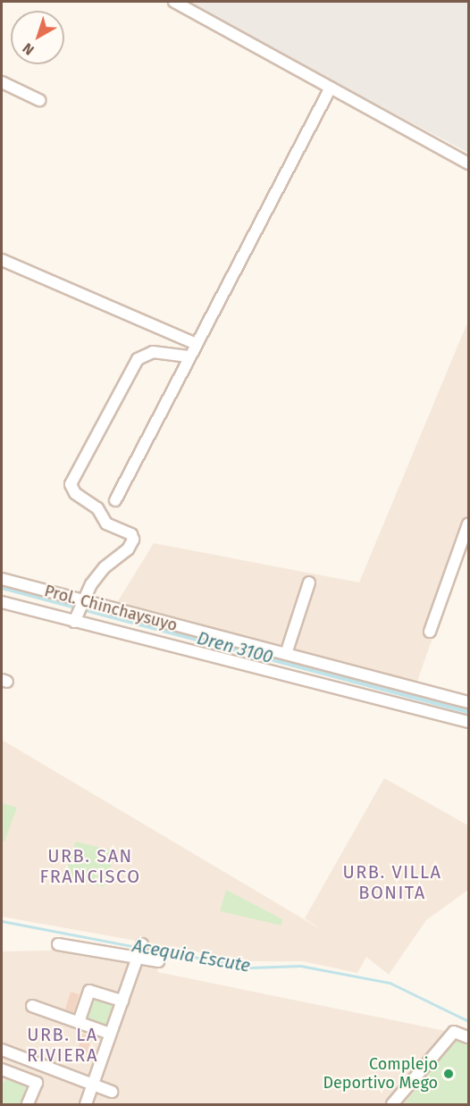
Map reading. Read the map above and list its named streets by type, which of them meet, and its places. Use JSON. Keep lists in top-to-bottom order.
{
  "streets": {
    "street": ["Prol. Chinchaysuyo"]
  },
  "districts": ["URB. SAN FRANCISCO", "URB. VILLA BONITA", "URB. LA RIVIERA"],
  "water": ["Dren 3100", "Acequia Escute"],
  "places": ["Complejo Deportivo Mego"],
  "north": "bottom left"
}
